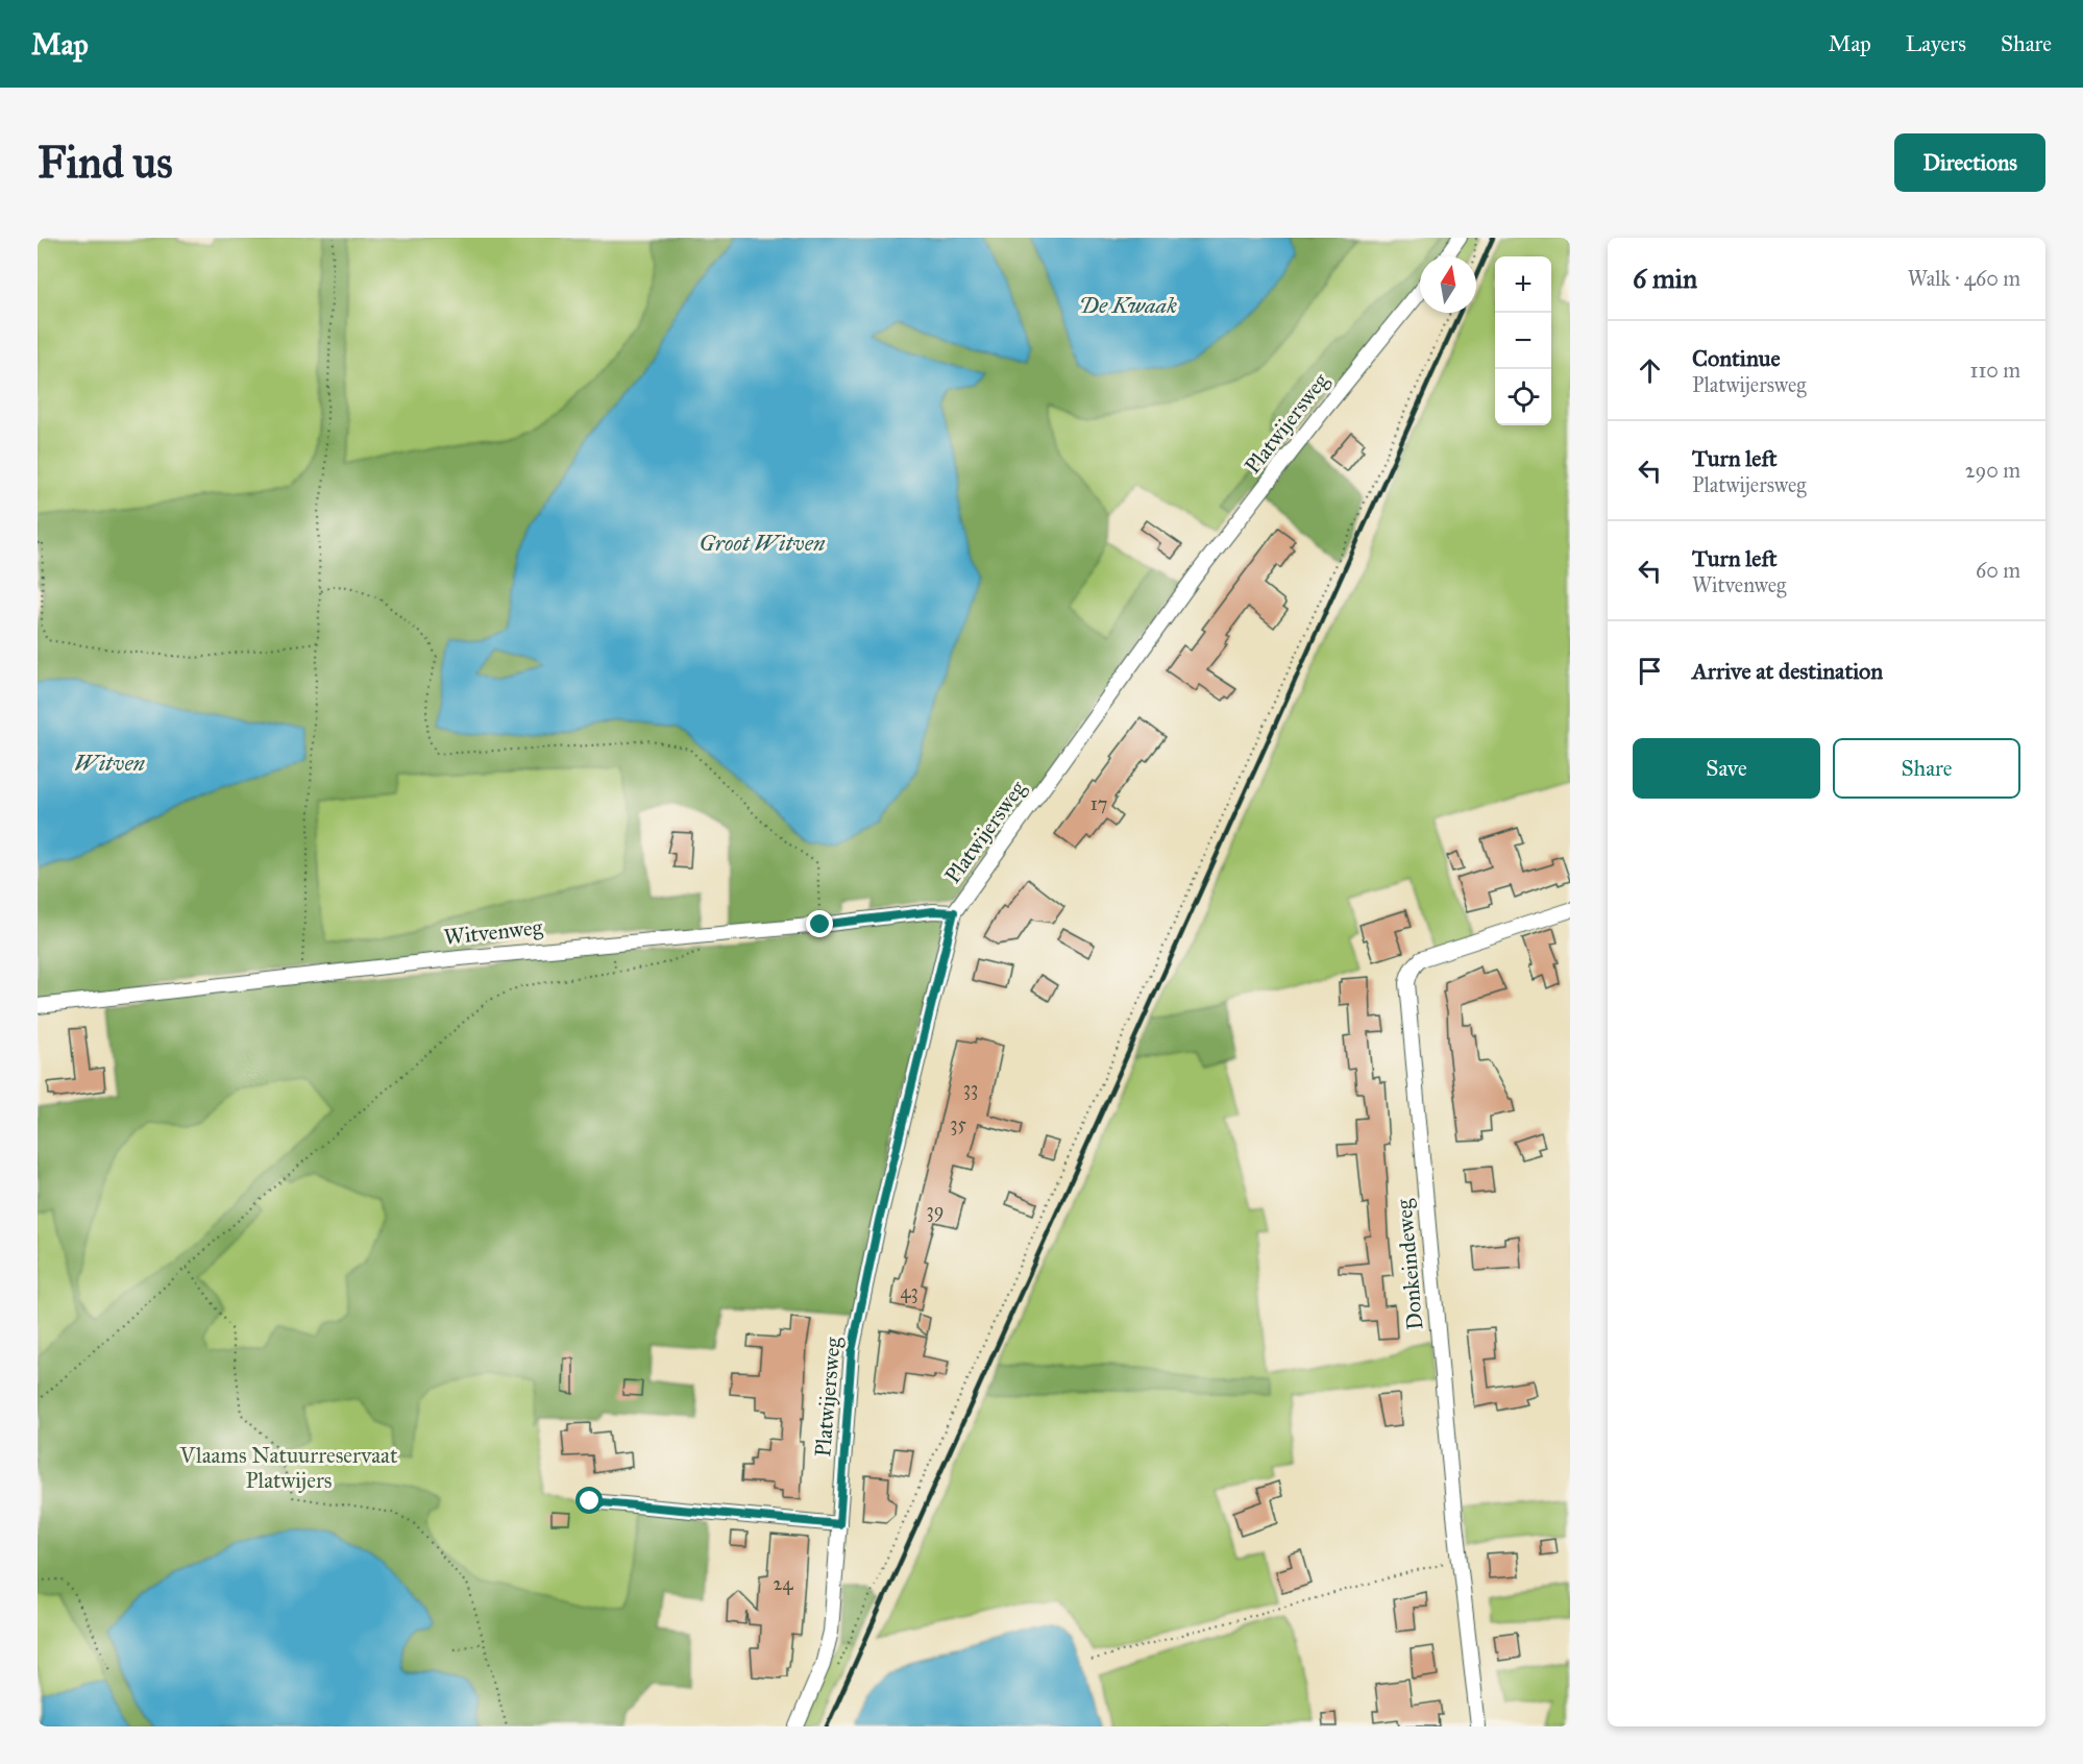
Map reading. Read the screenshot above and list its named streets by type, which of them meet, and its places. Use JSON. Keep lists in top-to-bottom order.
{
  "streets": {
    "street": ["Platwijersweg", "Witvenweg", "Donkeindeweg"]
  },
  "crossings": [
    ["Platwijersweg", "Witvenweg"]
  ],
  "water": ["De Kwaak", "Groot Witven", "Witven"],
  "parks": ["Vlaams Natuurreservaat Platwijers"],
  "house_numbers": [
    "17",
    "33",
    "35",
    "39",
    "43",
    "24"
  ],
  "north": "top",
  "page": {
    "header": "Map",
    "nav": ["Map", "Layers", "Share"],
    "buttons": [
      "Directions",
      ["Save", "Share"]
    ],
    "title": "Find us",
    "heading": ["6 min", "Walk · 460 m"],
    "map_buttons": ["+", "−"],
    "list": [
      ["Continue", "Platwijersweg", "110 m"],
      ["Turn left", "Platwijersweg", "290 m"],
      ["Turn left", "Witvenweg", "60 m"],
      "Arrive at destination"
    ]
  }
}
